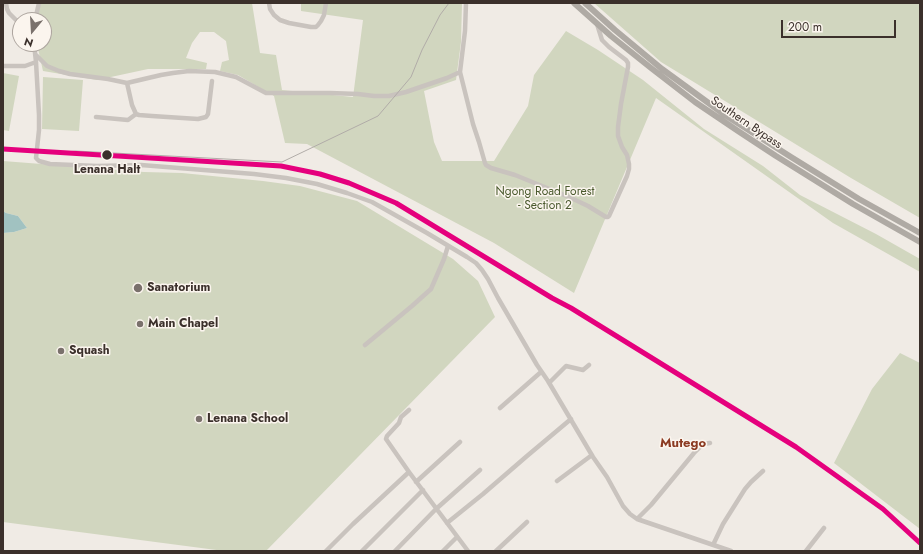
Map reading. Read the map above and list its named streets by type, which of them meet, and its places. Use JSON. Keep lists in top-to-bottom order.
{
  "streets": {
    "highway": ["Southern Bypass"]
  },
  "districts": ["Mutego"],
  "parks": ["Ngong Road Forest - Section 2"],
  "places": [
    "Lenana Halt",
    "Sanatorium",
    "Main Chapel",
    "Squash",
    "Lenana School"
  ],
  "scale_bar": "200 m",
  "north": "bottom"
}
